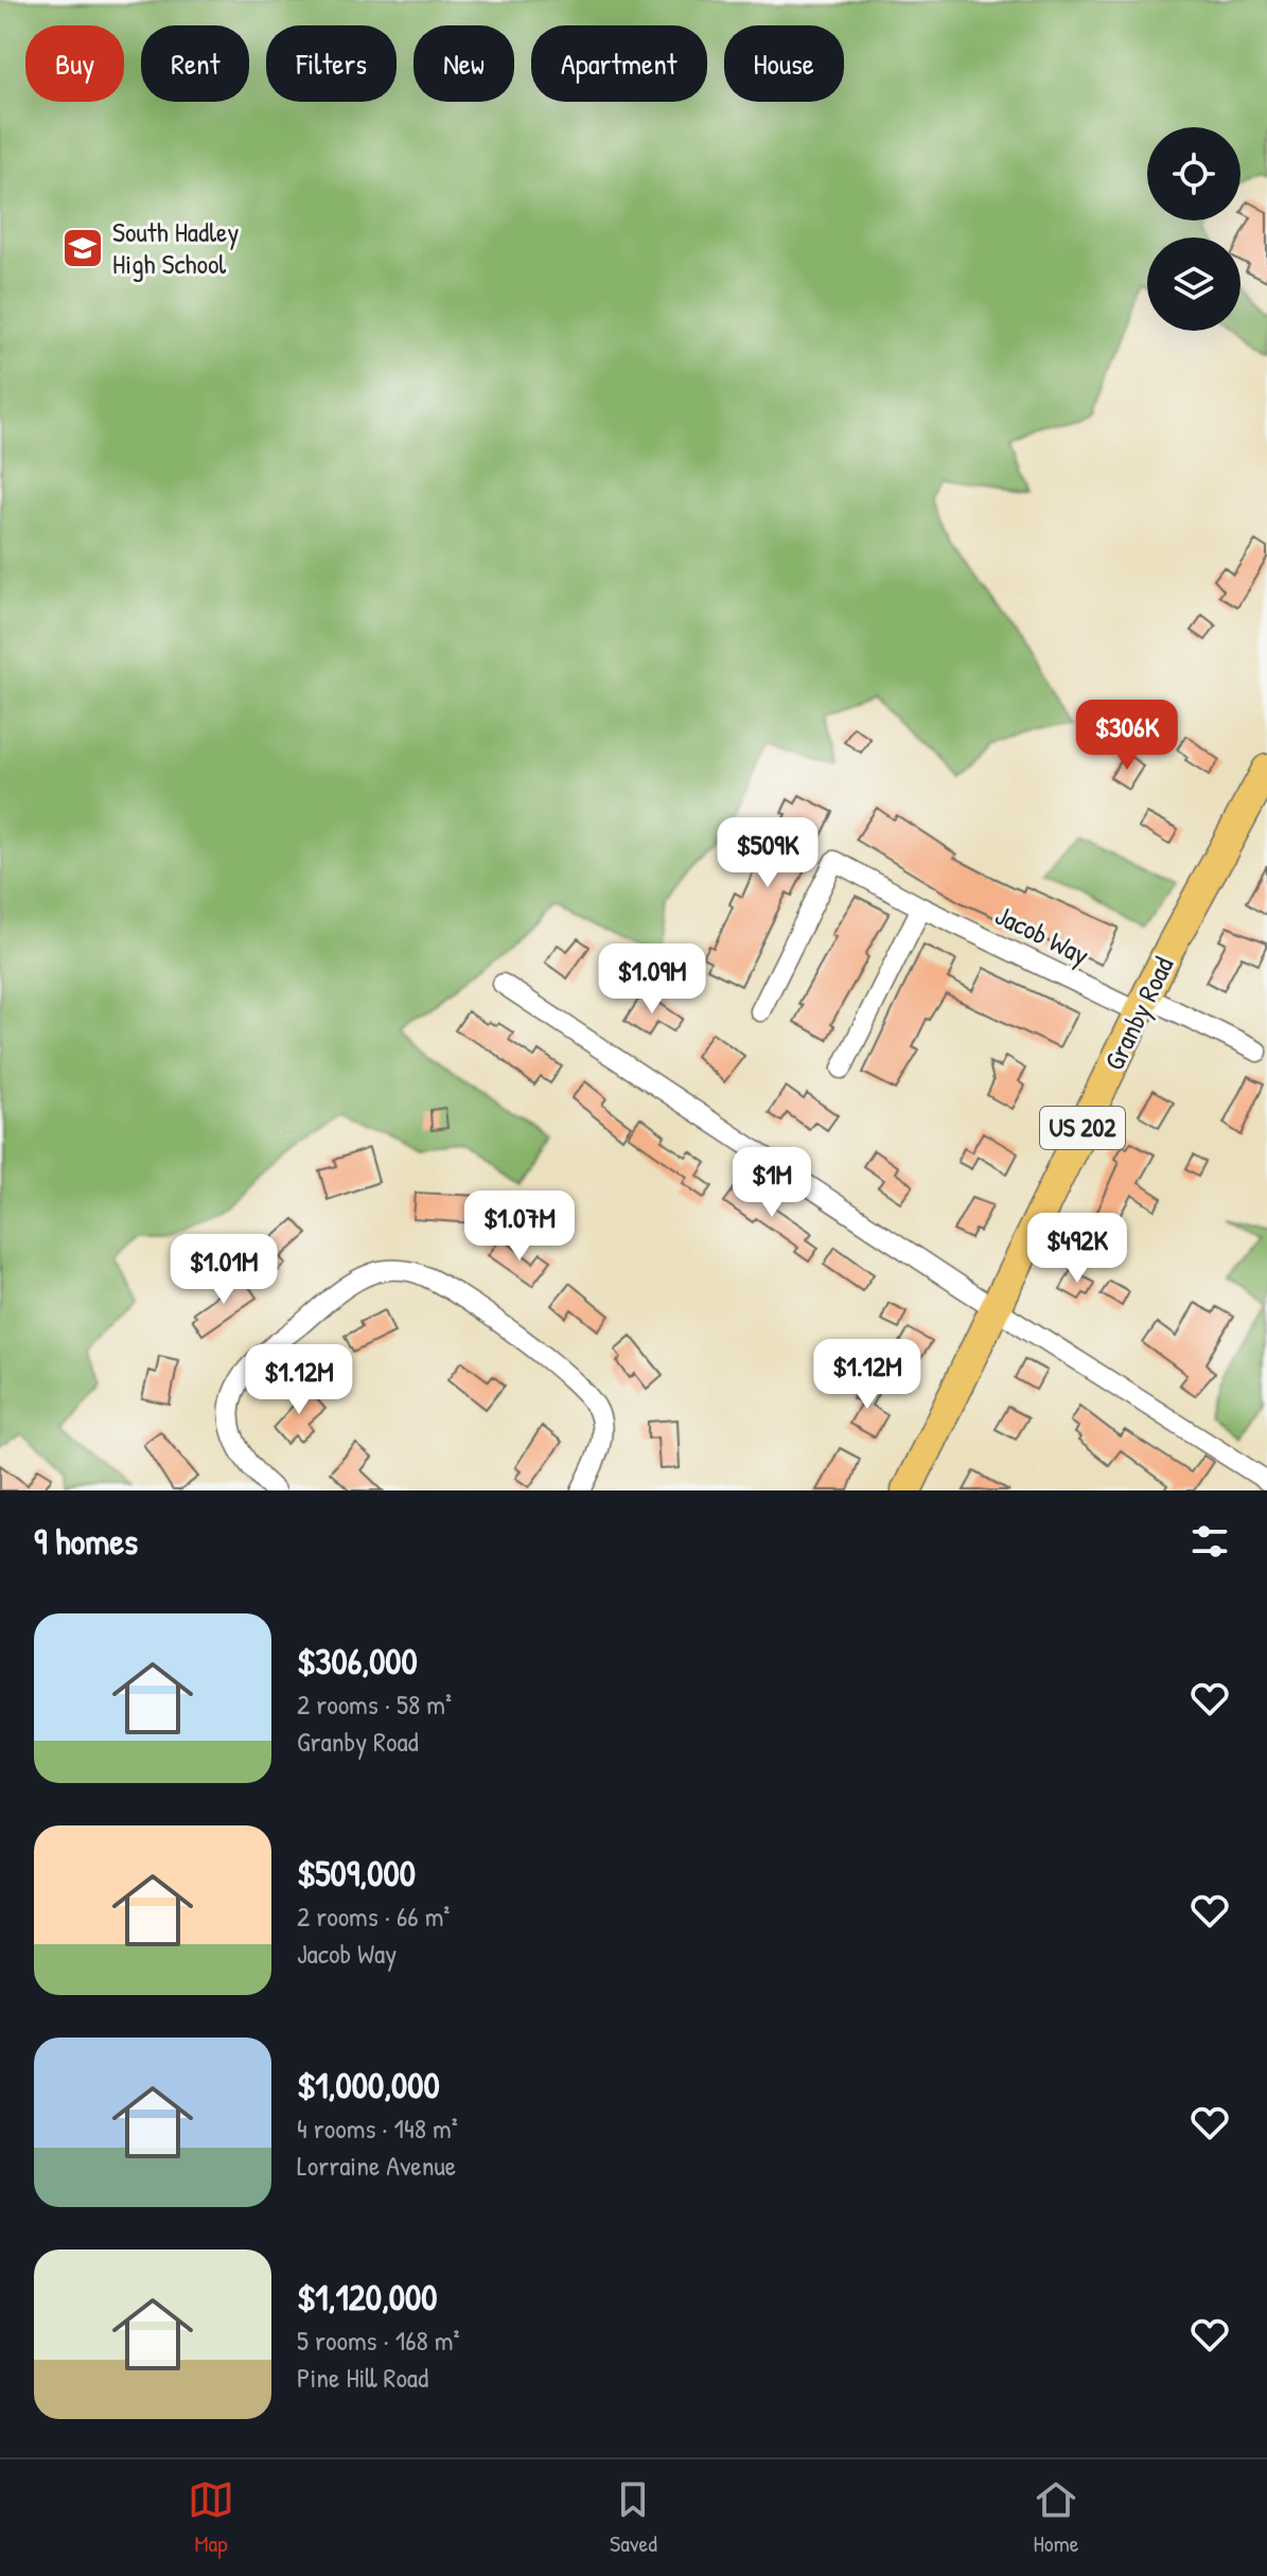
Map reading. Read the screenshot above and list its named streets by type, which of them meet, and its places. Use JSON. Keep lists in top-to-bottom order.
{
  "streets": {
    "main road": ["Granby Road", "US 202"],
    "street": ["Jacob Way"]
  },
  "crossings": [
    ["Jacob Way", "Granby Road"]
  ],
  "places": {
    "school or university": ["South Hadley High School"]
  },
  "page": {
    "chip": [
      "Buy",
      "Rent",
      "Filters",
      "New",
      "Apartment",
      "House"
    ],
    "price": [
      "$306K",
      "$509K",
      "$1.09M",
      "$1M",
      "$1.07M",
      "$492K",
      "$1.01M",
      "$1.12M",
      "$1.12M"
    ],
    "heading": "9 homes",
    "list": [
      {
        "name": "$306,000",
        "note": "2 rooms · 58 m² · Granby Road"
      },
      {
        "name": "$509,000",
        "note": "2 rooms · 66 m² · Jacob Way"
      },
      {
        "name": "$1,000,000",
        "note": "4 rooms · 148 m² · Lorraine Avenue"
      },
      {
        "name": "$1,120,000",
        "note": "5 rooms · 168 m² · Pine Hill Road"
      }
    ],
    "tabs": ["Map", "Saved", "Home"]
  }
}
